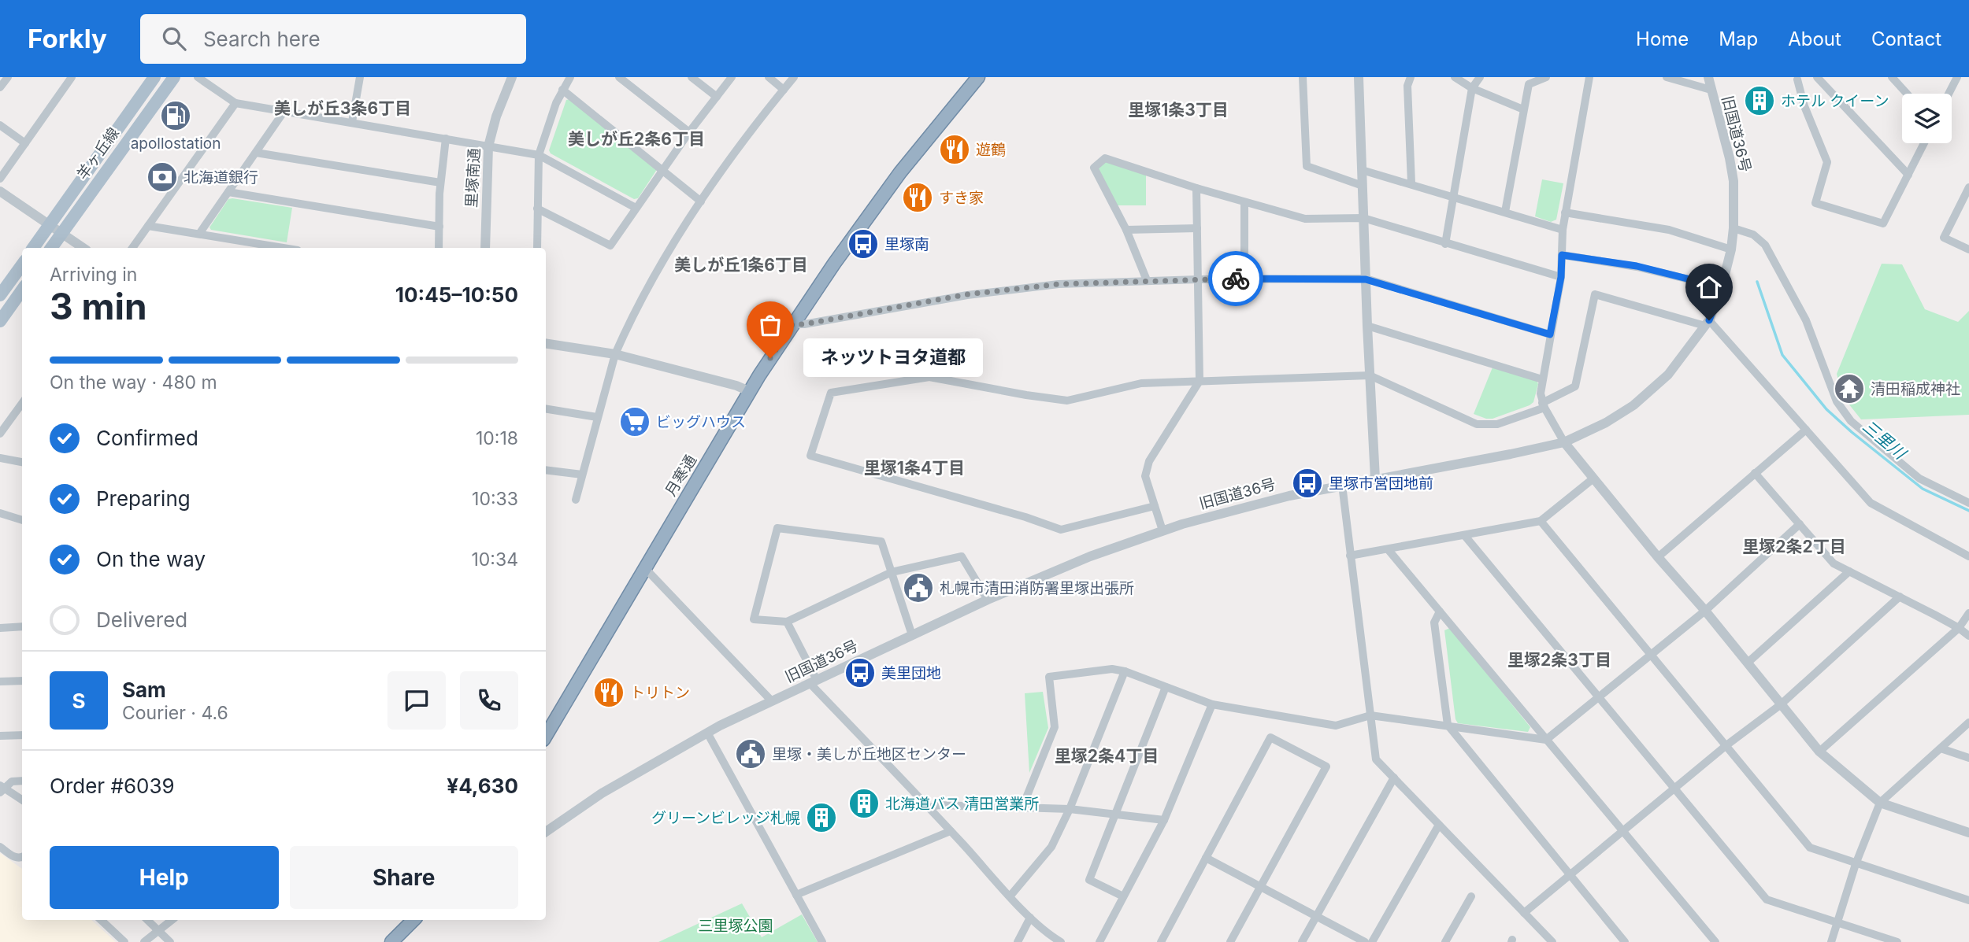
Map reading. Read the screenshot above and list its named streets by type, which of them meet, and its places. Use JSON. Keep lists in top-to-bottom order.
{
  "streets": {
    "highway": ["月寒通"],
    "main road": ["羊ヶ丘線"],
    "street": ["旧国道36号", "里塚南通"]
  },
  "districts": [
    "美しが丘3条6丁目",
    "里塚1条3丁目",
    "美しが丘2条6丁目",
    "美しが丘1条6丁目",
    "里塚1条4丁目",
    "里塚2条2丁目",
    "里塚2条3丁目",
    "里塚2条4丁目"
  ],
  "water": ["三里川"],
  "parks": ["三里塚公園"],
  "places": {
    "building": ["ホテル クイーン", "北海道バス 清田営業所", "グリーンビレッジ札幌"],
    "fuel station": ["apollostation"],
    "restaurant": ["遊鶴", "すき家", "トリトン"],
    "bank": ["北海道銀行"],
    "bus stop": ["里塚南", "里塚市営団地前", "美里団地"],
    "other": ["ネッツトヨタ道都"],
    "temple": ["清田稲成神社"],
    "supermarket": ["ビッグハウス"],
    "public building": ["札幌市清田消防署里塚出張所", "里塚・美しが丘地区センター"]
  },
  "page": {
    "header": "Forkly",
    "search": "Search here",
    "nav": [
      "Home",
      "Map",
      "About",
      "Contact"
    ],
    "heading": ["3 min", "Arriving in", "10:45–10:50"],
    "panel": [
      "Sam",
      "Courier · 4.6",
      "Order #6039",
      "¥4,630"
    ],
    "bubble": "ネッツトヨタ道都",
    "bar": "On the way · 480 m",
    "list": [
      ["Confirmed", "10:18"],
      ["Preparing", "10:33"],
      ["On the way", "10:34"],
      "Delivered"
    ],
    "round": "S",
    "buttons": ["Help", "Share"]
  }
}
